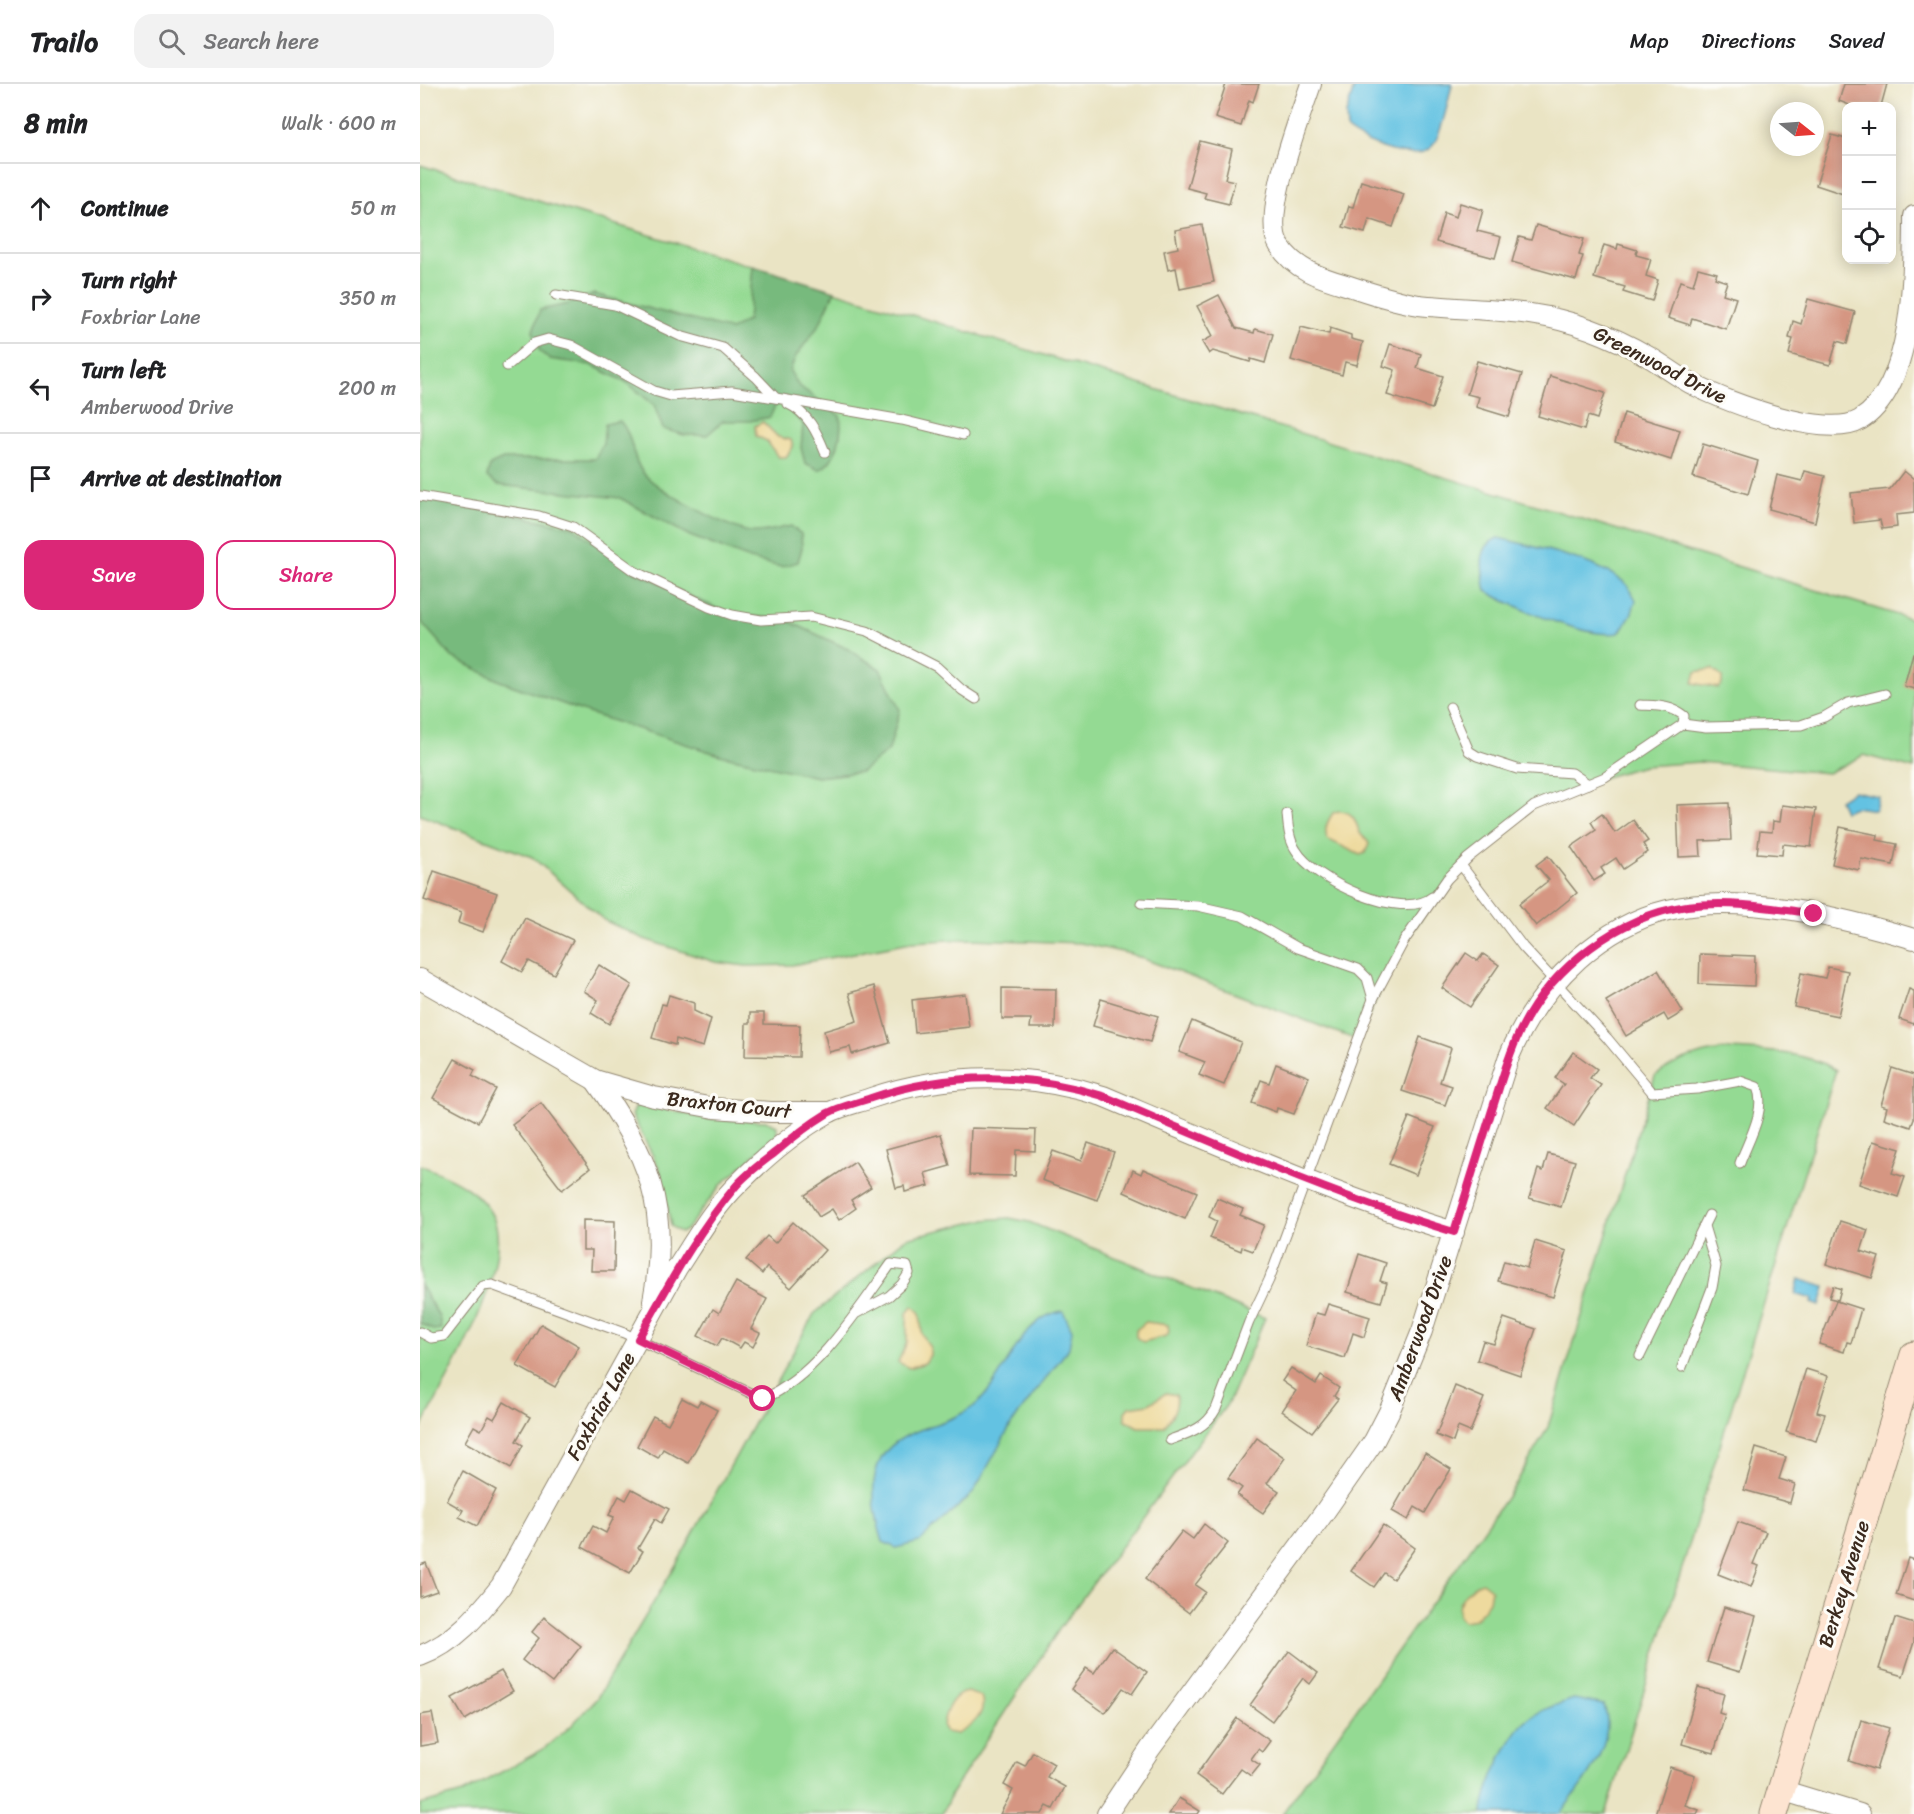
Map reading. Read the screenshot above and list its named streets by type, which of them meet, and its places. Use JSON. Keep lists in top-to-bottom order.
{
  "streets": {
    "street": [
      "Greenwood Drive",
      "Braxton Court",
      "Amberwood Drive",
      "Foxbriar Lane",
      "Berkey Avenue"
    ]
  },
  "crossings": [
    ["Braxton Court", "Foxbriar Lane"],
    ["Amberwood Drive", "Foxbriar Lane"]
  ],
  "north": "right",
  "page": {
    "header": "Trailo",
    "search": "Search here",
    "nav": ["Map", "Directions", "Saved"],
    "heading": ["8 min", "Walk · 600 m"],
    "map_buttons": ["+", "−"],
    "list": [
      ["Continue", "50 m"],
      ["Turn right", "Foxbriar Lane", "350 m"],
      ["Turn left", "Amberwood Drive", "200 m"],
      "Arrive at destination"
    ],
    "buttons": ["Save", "Share"]
  }
}
